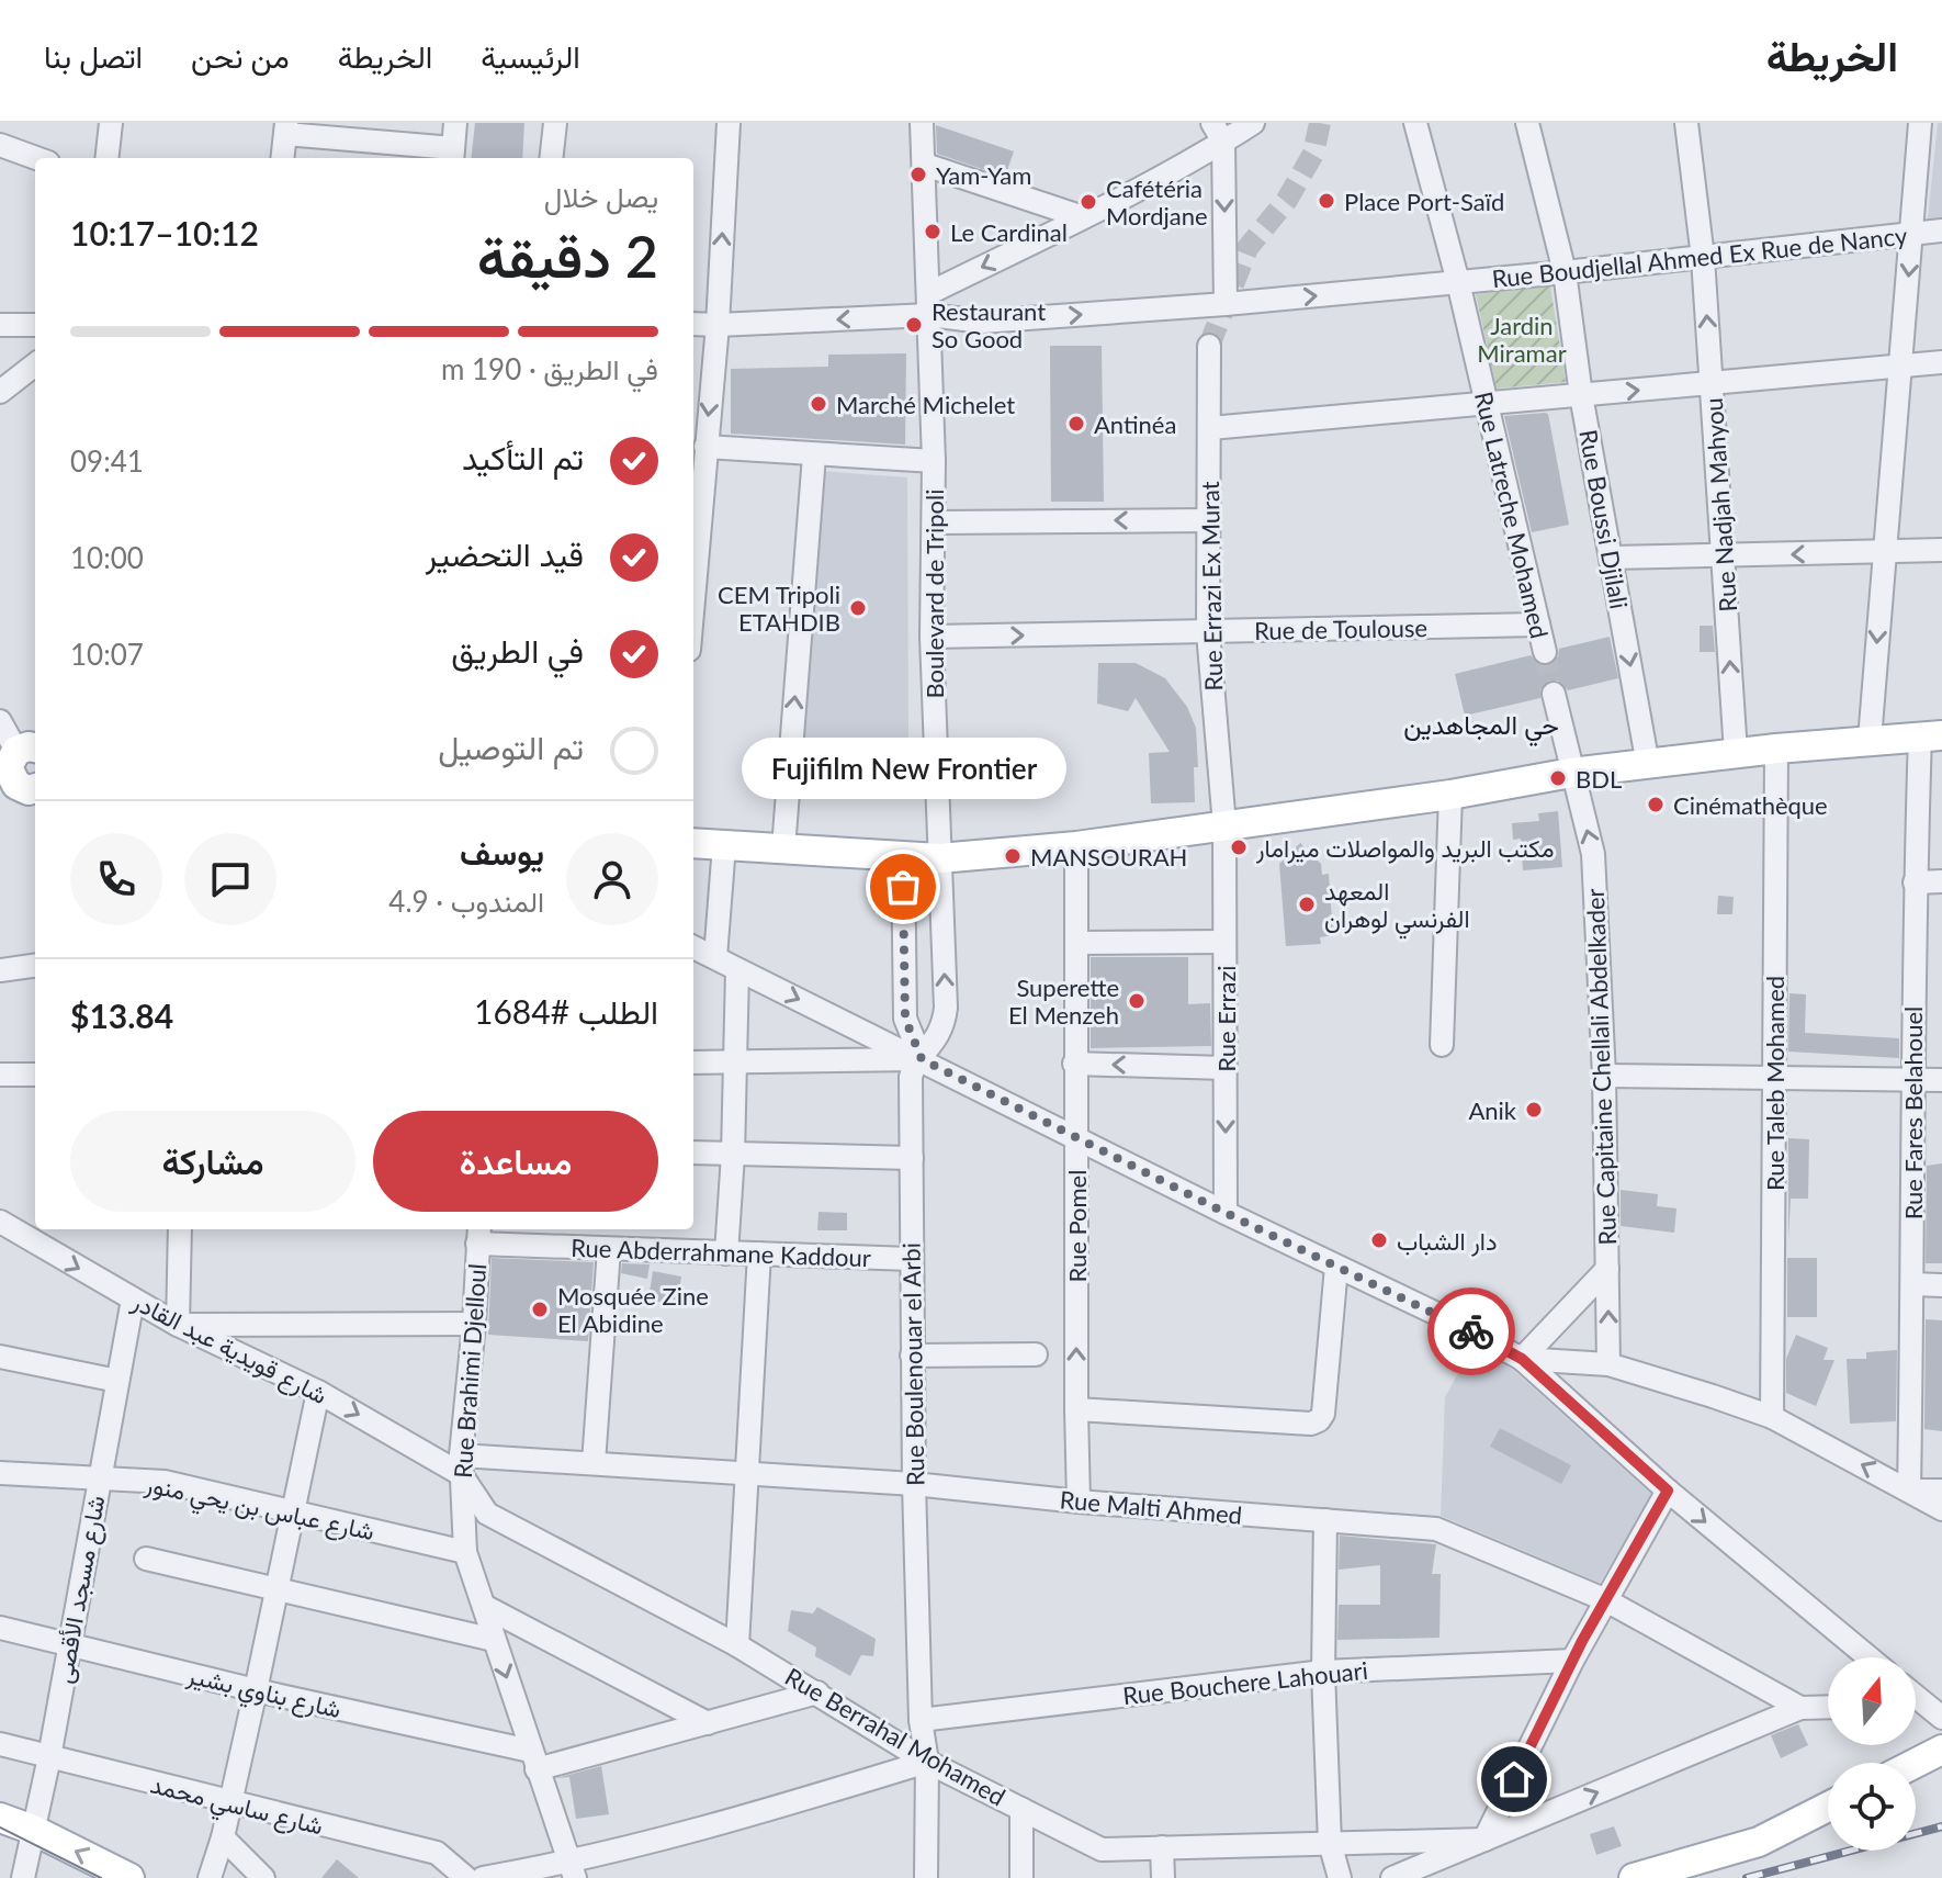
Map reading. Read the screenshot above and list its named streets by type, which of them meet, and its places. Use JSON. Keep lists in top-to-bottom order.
{
  "streets": {
    "street": [
      "Rue Boudjellal Ahmed Ex Rue de Nancy",
      "Rue Nadjah Mahyou",
      "Rue Latreche Mohamed",
      "Rue Boussi Djilali",
      "Rue Errazi Ex Murat",
      "Boulevard de Tripoli",
      "Rue de Toulouse",
      "Rue Errazi",
      "Rue Capitaine Chellali Abdelkader",
      "Rue Taleb Mohamed",
      "Rue Fares Belahouel",
      "Rue Pomel",
      "Rue Abderrahmane Kaddour",
      "شارع قويدية عبد القادر",
      "Rue Boulenouar el Arbi",
      "Rue Brahimi Djelloul",
      "شارع عباس بن يحي منور",
      "Rue Malti Ahmed",
      "شارع مسجد الأقصى",
      "Rue Bouchere Lahouari",
      "شارع بناوي بشير",
      "Rue Berrahal Mohamed",
      "شارع ساسي محمد"
    ]
  },
  "crossings": [
    ["Rue Boudjellal Ahmed Ex Rue de Nancy", "Rue Nadjah Mahyou"],
    ["Rue Boudjellal Ahmed Ex Rue de Nancy", "Rue Latreche Mohamed"],
    ["Rue Boudjellal Ahmed Ex Rue de Nancy", "Rue Boussi Djilali"],
    ["Rue Boudjellal Ahmed Ex Rue de Nancy", "Boulevard de Tripoli"],
    ["Rue Latreche Mohamed", "Rue de Toulouse"],
    ["Rue Errazi Ex Murat", "Rue de Toulouse"],
    ["Rue Errazi Ex Murat", "Rue Errazi"],
    ["Boulevard de Tripoli", "Rue de Toulouse"],
    ["Boulevard de Tripoli", "Rue Boulenouar el Arbi"],
    ["Rue Pomel", "Rue Malti Ahmed"],
    ["Rue Abderrahmane Kaddour", "Rue Boulenouar el Arbi"],
    ["Rue Abderrahmane Kaddour", "Rue Brahimi Djelloul"],
    ["شارع قويدية عبد القادر", "Rue Brahimi Djelloul"],
    ["شارع قويدية عبد القادر", "Rue Malti Ahmed"],
    ["شارع قويدية عبد القادر", "شارع مسجد الأقصى"],
    ["شارع قويدية عبد القادر", "Rue Berrahal Mohamed"],
    ["Rue Boulenouar el Arbi", "Rue Malti Ahmed"],
    ["Rue Boulenouar el Arbi", "Rue Bouchere Lahouari"],
    ["Rue Boulenouar el Arbi", "Rue Berrahal Mohamed"],
    ["Rue Brahimi Djelloul", "شارع عباس بن يحي منور"],
    ["Rue Brahimi Djelloul", "Rue Malti Ahmed"],
    ["Rue Brahimi Djelloul", "شارع بناوي بشير"],
    ["Rue Brahimi Djelloul", "Rue Berrahal Mohamed"],
    ["شارع عباس بن يحي منور", "شارع مسجد الأقصى"],
    ["Rue Malti Ahmed", "Rue Berrahal Mohamed"],
    ["شارع مسجد الأقصى", "شارع بناوي بشير"],
    ["شارع مسجد الأقصى", "شارع ساسي محمد"]
  ],
  "one_way": ["Rue Errazi", "Rue Pomel"],
  "districts": ["حي المجاهدين"],
  "parks": ["Jardin Miramar"],
  "places": [
    "Yam-Yam",
    "Place Port-Saïd",
    "Cafétéria Mordjane",
    "Le Cardinal",
    "Restaurant So Good",
    "Marché Michelet",
    "Antinéa",
    "CEM Tripoli ETAHDIB",
    "BDL",
    "Cinémathèque",
    "مكتب البريد والمواصلات ميرامار",
    "MANSOURAH",
    "Fujifilm New Frontier",
    "المعهد الفرنسي لوهران",
    "Superette El Menzeh",
    "Anik",
    "دار الشباب",
    "Mosquée Zine El Abidine"
  ],
  "north": "top",
  "page": {
    "header": "الخريطة",
    "nav": [
      "الرئيسية",
      "الخريطة",
      "من نحن",
      "اتصل بنا"
    ],
    "heading": ["2 دقيقة", "يصل خلال", "10:12–10:17"],
    "panel": [
      "يوسف",
      "المندوب · 4.9",
      "الطلب #1684",
      "$13.84"
    ],
    "bar": "في الطريق · 190 m",
    "list": [
      ["تم التأكيد", "09:41"],
      ["قيد التحضير", "10:00"],
      ["في الطريق", "10:07"],
      "تم التوصيل"
    ],
    "bubble": "Fujifilm New Frontier",
    "buttons": ["مساعدة", "مشاركة"]
  }
}
